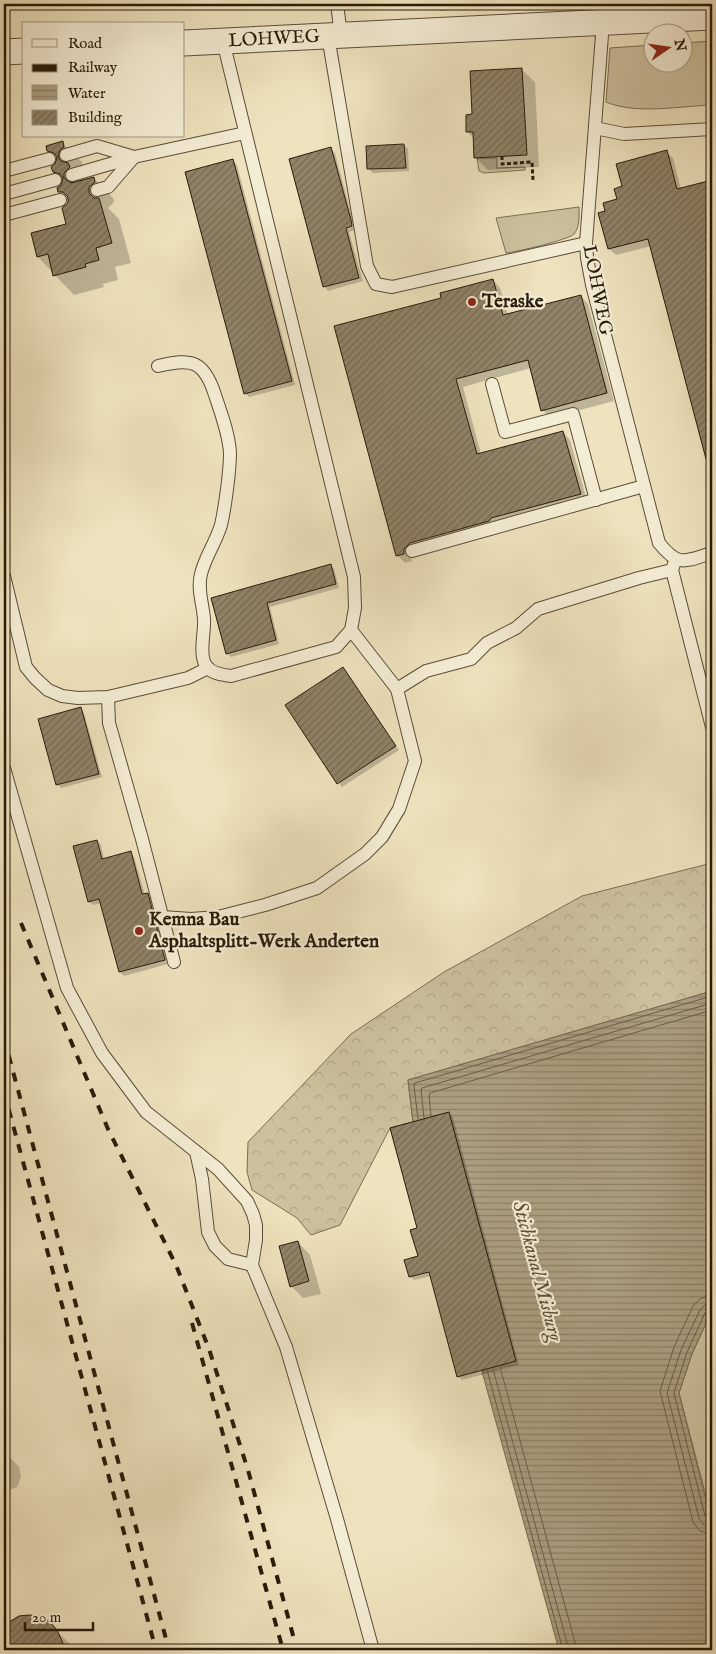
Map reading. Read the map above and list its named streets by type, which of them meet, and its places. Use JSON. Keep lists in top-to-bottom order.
{
  "streets": {
    "street": ["LOHWEG"]
  },
  "water": ["Stichkanal Misburg"],
  "places": ["Teraske", "Kemna Bau Asphaltsplitt-Werk Anderten"],
  "legend": [
    "Road",
    "Railway",
    "Water",
    "Building"
  ],
  "scale_bar": "20 m",
  "north": "right"
}
